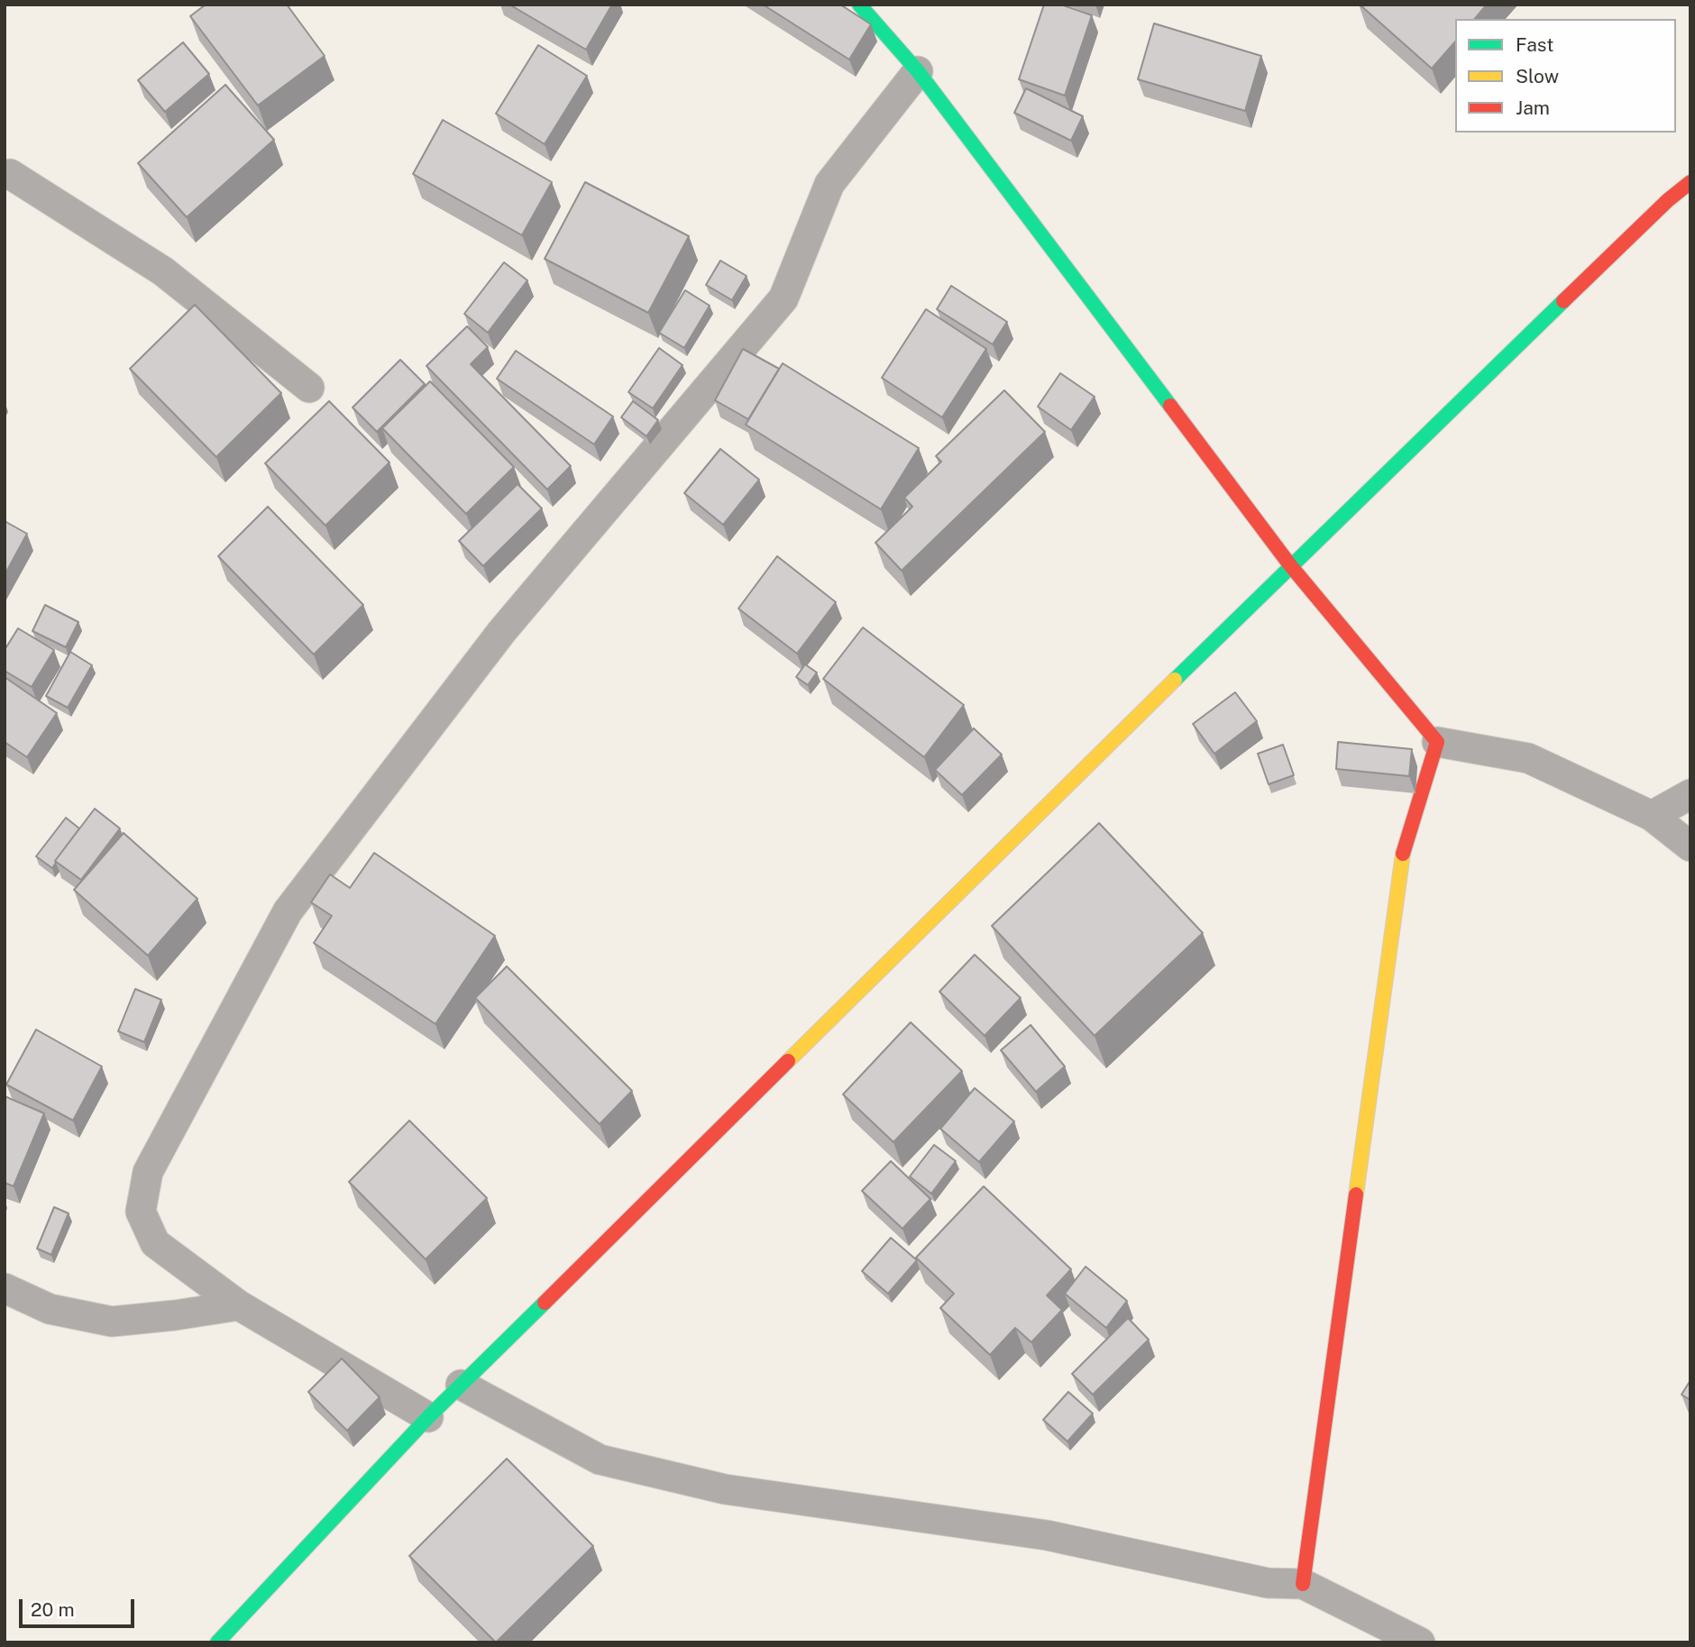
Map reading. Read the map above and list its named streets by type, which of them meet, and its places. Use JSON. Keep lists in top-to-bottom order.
{
  "legend": ["Fast", "Slow", "Jam"],
  "scale_bar": "20 m"
}
